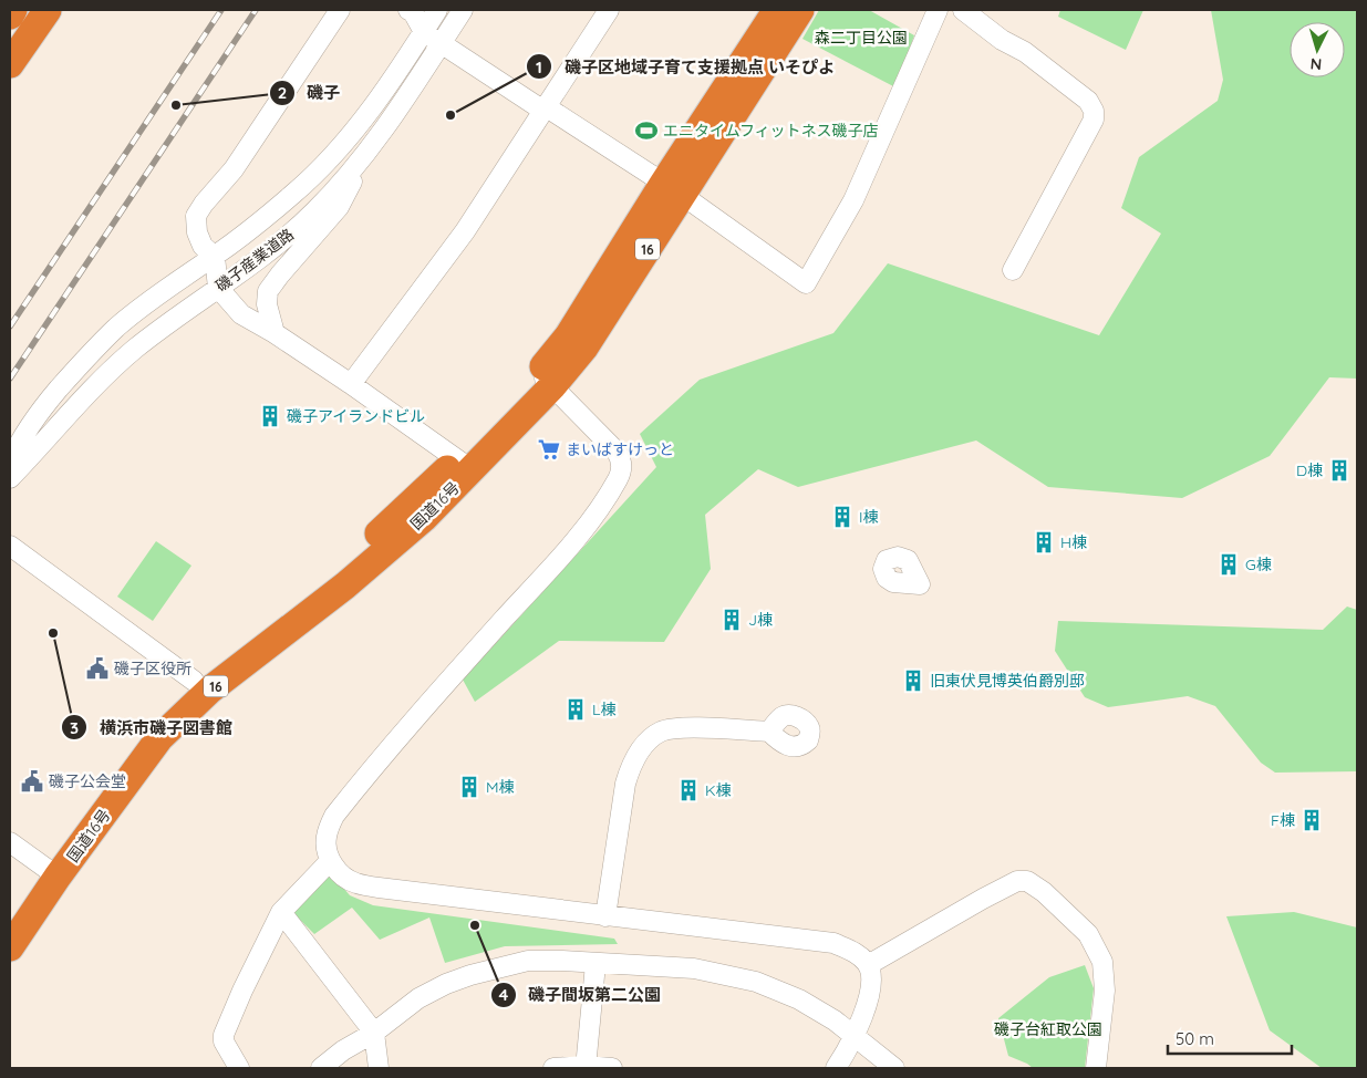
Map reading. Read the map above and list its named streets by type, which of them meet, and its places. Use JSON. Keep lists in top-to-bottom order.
{
  "streets": {
    "highway": ["16", "国道16号"],
    "street": ["磯子産業道路"]
  },
  "parks": ["森二丁目公園", "磯子台紅取公園"],
  "places": {
    "other": [
      "磯子",
      "磯子区地域子育て支援拠点 いそぴよ",
      "横浜市磯子図書館",
      "磯子間坂第二公園"
    ],
    "sports": ["エニタイムフィットネス磯子店"],
    "building": [
      "磯子アイランドビル",
      "D棟",
      "I棟",
      "H棟",
      "G棟",
      "J棟",
      "旧東伏見博英伯爵別邸",
      "L棟",
      "M棟",
      "K棟",
      "F棟"
    ],
    "supermarket": ["まいばすけっと"],
    "public building": ["磯子区役所", "磯子公会堂"]
  },
  "scale_bar": "50 m",
  "north": "bottom"
}
